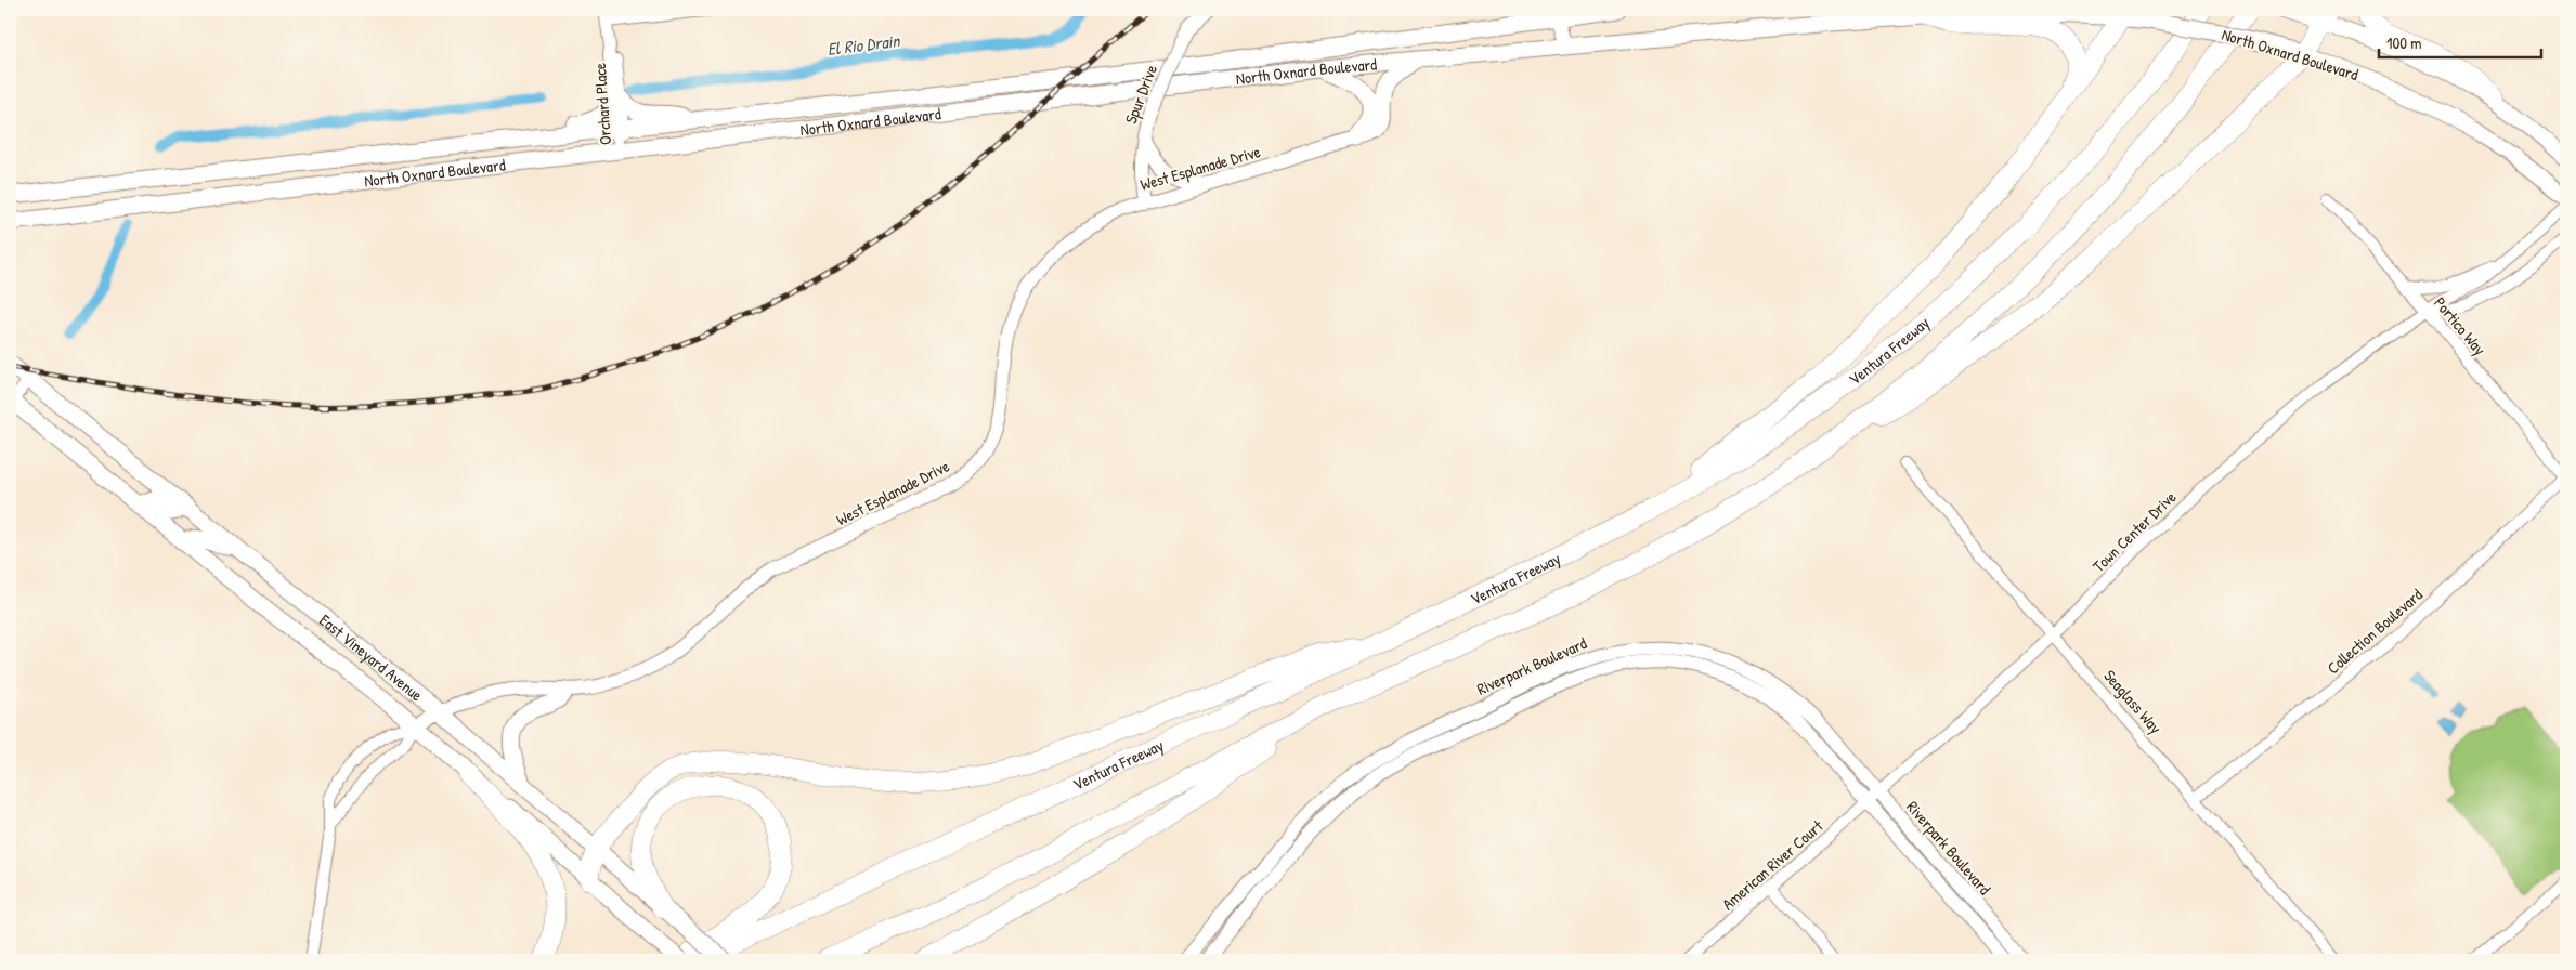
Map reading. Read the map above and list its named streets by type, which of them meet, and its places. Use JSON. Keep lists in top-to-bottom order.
{
  "streets": {
    "highway": ["Ventura Freeway"],
    "main road": ["North Oxnard Boulevard", "East Vineyard Avenue"],
    "street": [
      "Spur Drive",
      "Orchard Place",
      "West Esplanade Drive",
      "Portico Way",
      "Town Center Drive",
      "Collection Boulevard",
      "Riverpark Boulevard",
      "Seaglass Way",
      "American River Court"
    ]
  },
  "crossings": [
    ["North Oxnard Boulevard", "Orchard Place"],
    ["Spur Drive", "West Esplanade Drive"],
    ["West Esplanade Drive", "East Vineyard Avenue"],
    ["Portico Way", "Town Center Drive"],
    ["Portico Way", "Collection Boulevard"],
    ["Town Center Drive", "Riverpark Boulevard"],
    ["Town Center Drive", "Seaglass Way"],
    ["Town Center Drive", "American River Court"],
    ["Collection Boulevard", "Seaglass Way"],
    ["Riverpark Boulevard", "American River Court"]
  ],
  "water": ["El Rio Drain"],
  "scale_bar": "100 m"
}
